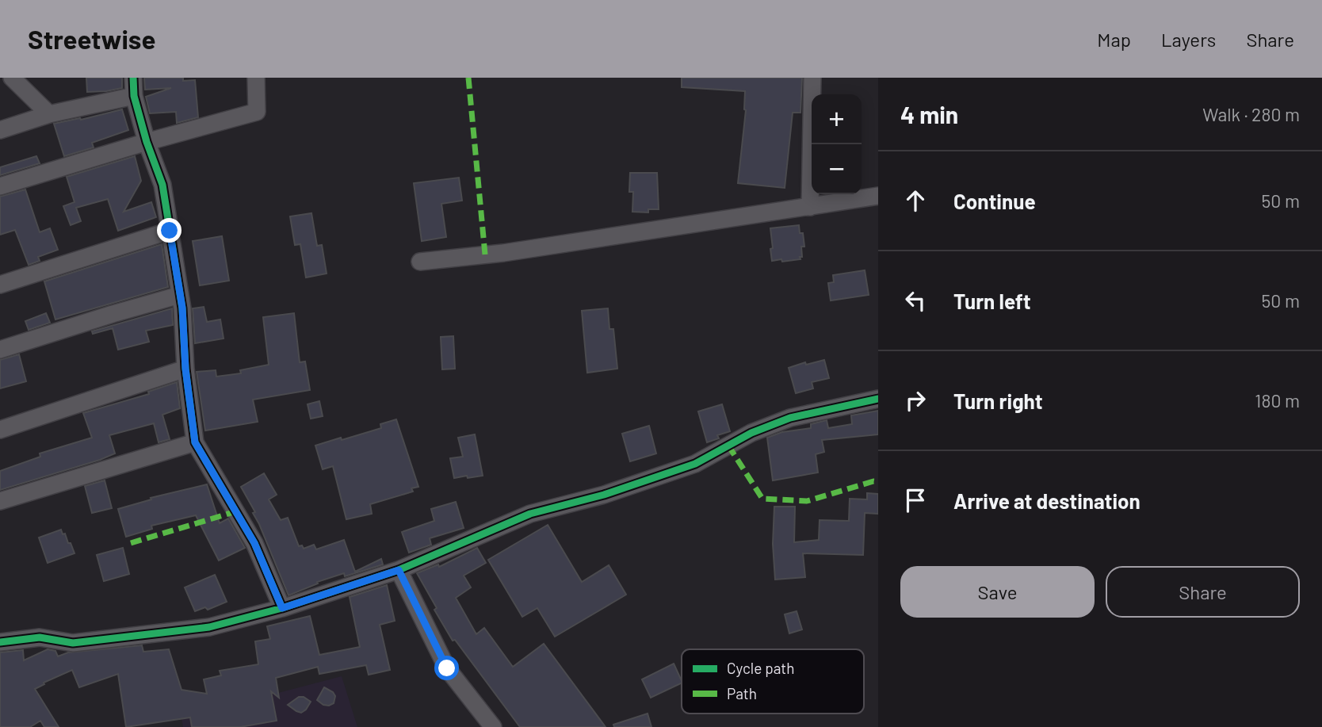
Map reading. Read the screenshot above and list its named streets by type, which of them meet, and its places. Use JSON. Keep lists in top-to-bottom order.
{
  "legend": ["Cycle path", "Path"],
  "page": {
    "header": "Streetwise",
    "nav": ["Map", "Layers", "Share"],
    "heading": ["4 min", "Walk · 280 m"],
    "map_buttons": ["+", "−"],
    "list": [
      ["Continue", "50 m"],
      ["Turn left", "50 m"],
      ["Turn right", "180 m"],
      "Arrive at destination"
    ],
    "buttons": ["Save", "Share"]
  }
}
